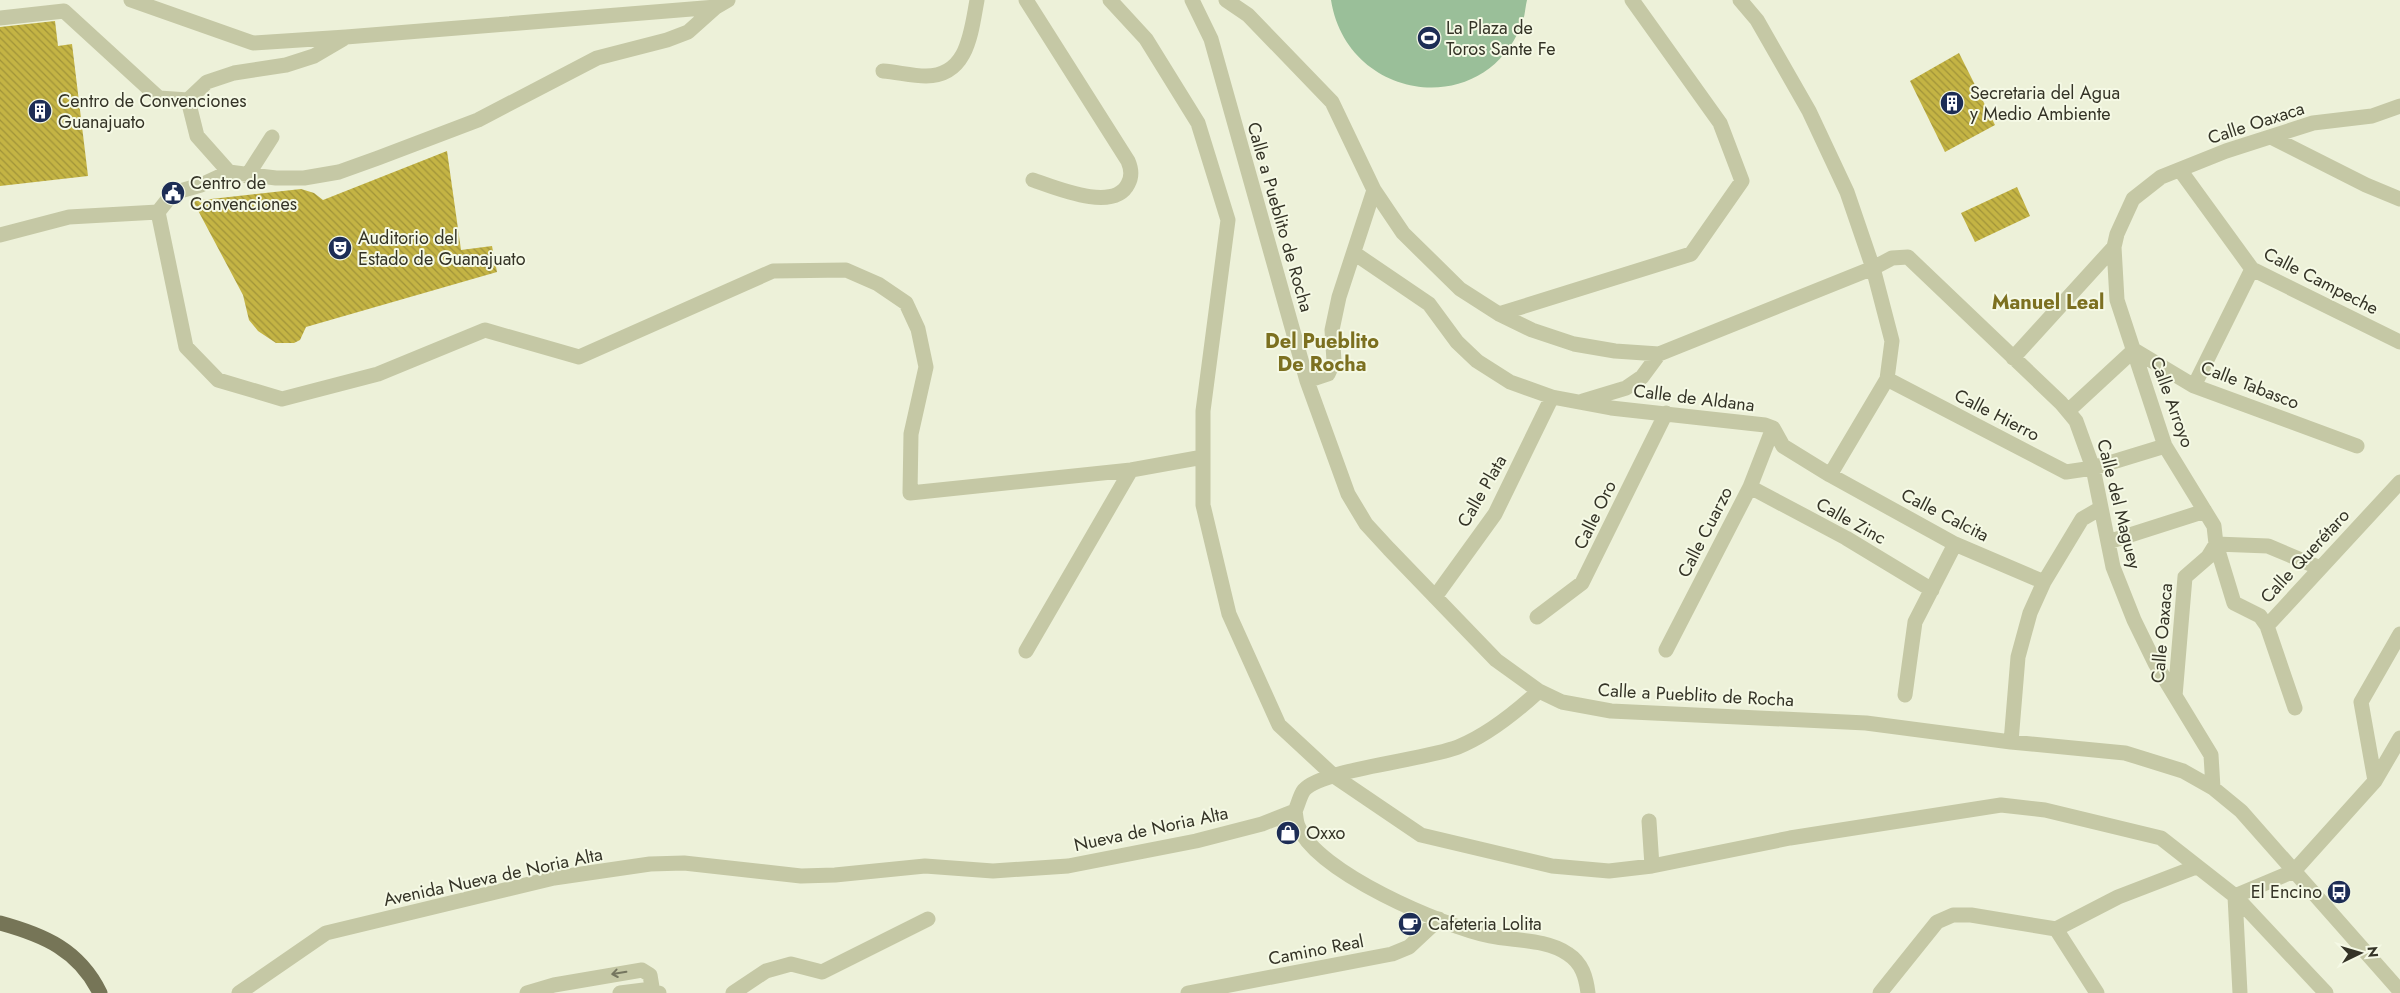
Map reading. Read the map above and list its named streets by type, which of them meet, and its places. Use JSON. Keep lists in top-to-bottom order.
{
  "streets": {
    "street": [
      "Calle Oaxaca",
      "Calle a Pueblito de Rocha",
      "Calle Campeche",
      "Calle Tabasco",
      "Calle de Aldana",
      "Calle Arroyo",
      "Calle Hierro",
      "Calle Plata",
      "Calle del Maguey",
      "Calle Oro",
      "Calle Calcita",
      "Calle Zinc",
      "Calle Cuarzo",
      "Calle Querétaro",
      "Nueva de Noria Alta",
      "Avenida Nueva de Noria Alta",
      "Camino Real"
    ]
  },
  "crossings": [
    ["Calle Oaxaca", "Calle Campeche"],
    ["Calle Oaxaca", "Calle Arroyo"],
    ["Calle Oaxaca", "Calle del Maguey"],
    ["Calle Oaxaca", "Calle Querétaro"],
    ["Calle a Pueblito de Rocha", "Calle Plata"],
    ["Calle a Pueblito de Rocha", "Calle del Maguey"],
    ["Calle Tabasco", "Calle Arroyo"],
    ["Calle de Aldana", "Calle Plata"],
    ["Calle de Aldana", "Calle Oro"],
    ["Calle de Aldana", "Calle Calcita"],
    ["Calle de Aldana", "Calle Cuarzo"],
    ["Calle Arroyo", "Calle Hierro"],
    ["Calle Arroyo", "Calle Querétaro"],
    ["Calle Hierro", "Calle del Maguey"],
    ["Calle Zinc", "Calle Cuarzo"],
    ["Nueva de Noria Alta", "Avenida Nueva de Noria Alta"]
  ],
  "districts": ["Manuel Leal", "Del Pueblito De Rocha"],
  "places": {
    "sports": ["La Plaza de Toros Sante Fe"],
    "building": ["Secretaria del Agua y Medio Ambiente", "Centro de Convenciones Guanajuato"],
    "public building": ["Centro de Convenciones"],
    "theatre": ["Auditorio del Estado de Guanajuato"],
    "shop": ["Oxxo"],
    "bus stop": ["El Encino"],
    "cafe": ["Cafeteria Lolita"]
  },
  "north": "right"
}
